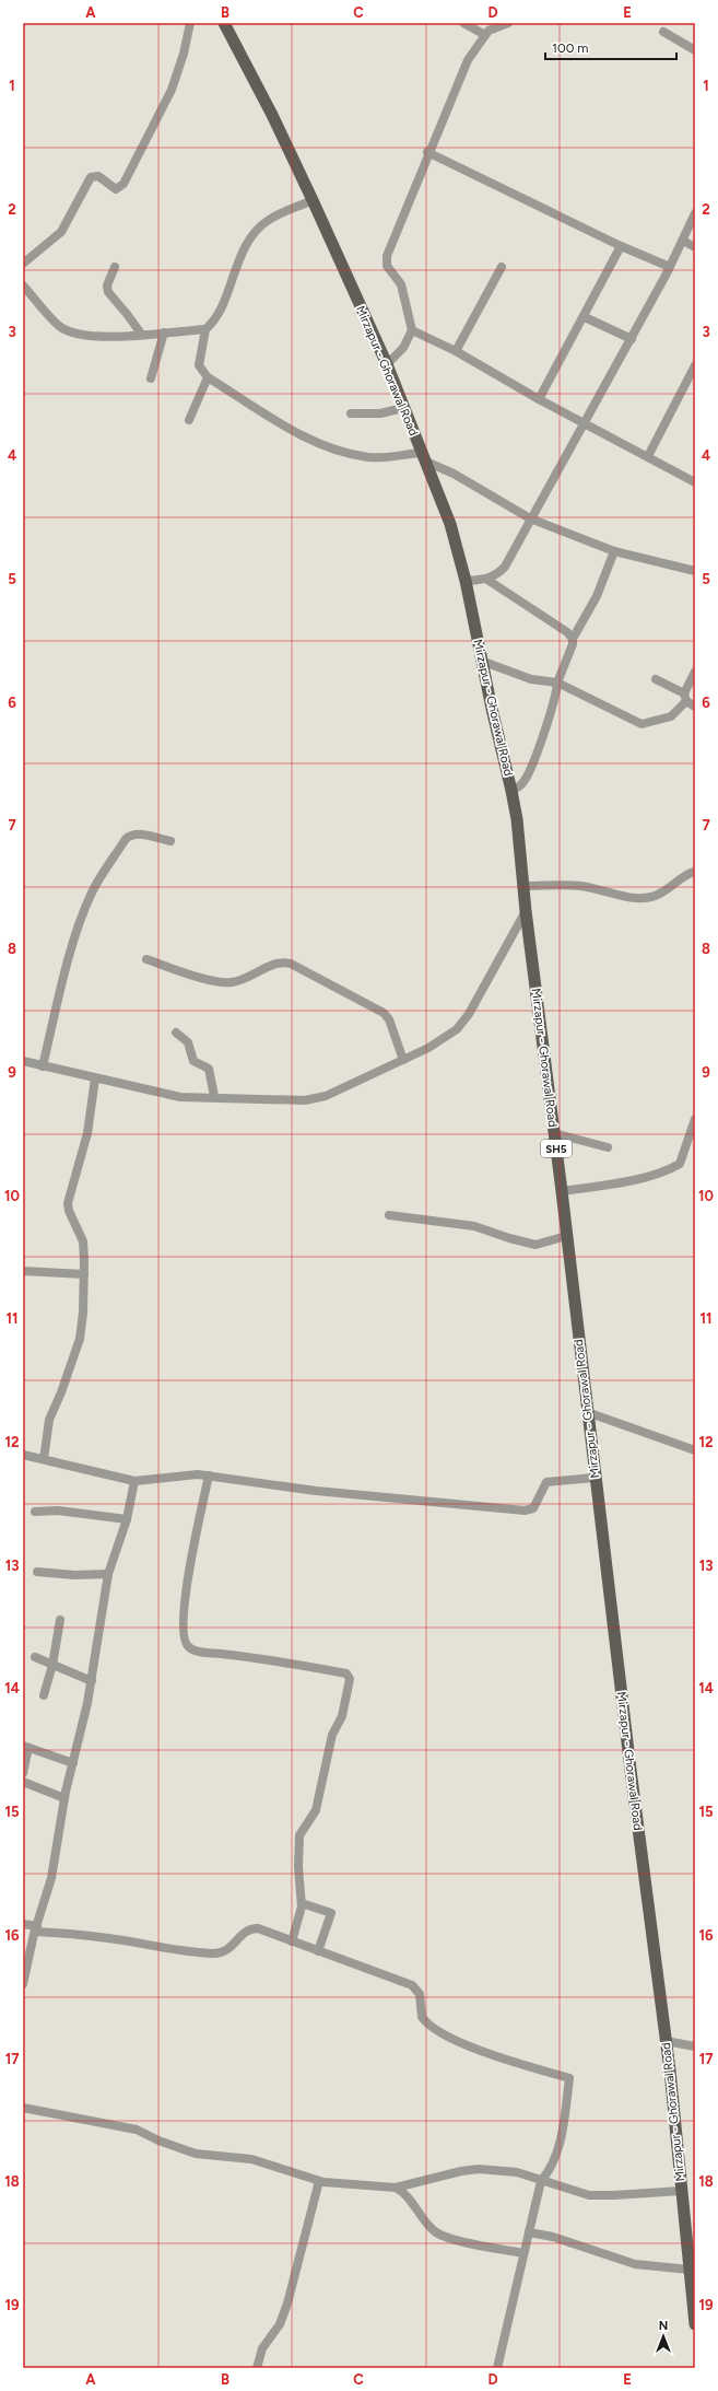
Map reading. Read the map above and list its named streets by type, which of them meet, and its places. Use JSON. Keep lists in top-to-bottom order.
{
  "streets": {
    "main road": ["Mirzapur - Ghorawal Road", "SH5"]
  },
  "scale_bar": "100 m",
  "north": "top",
  "grid": {
    "columns": [
      "A",
      "B",
      "C",
      "D",
      "E"
    ],
    "rows": [
      "1",
      "2",
      "3",
      "4",
      "5",
      "6",
      "7",
      "8",
      "9",
      "10",
      "11",
      "12",
      "13",
      "14",
      "15",
      "16",
      "17",
      "18",
      "19"
    ]
  }
}
